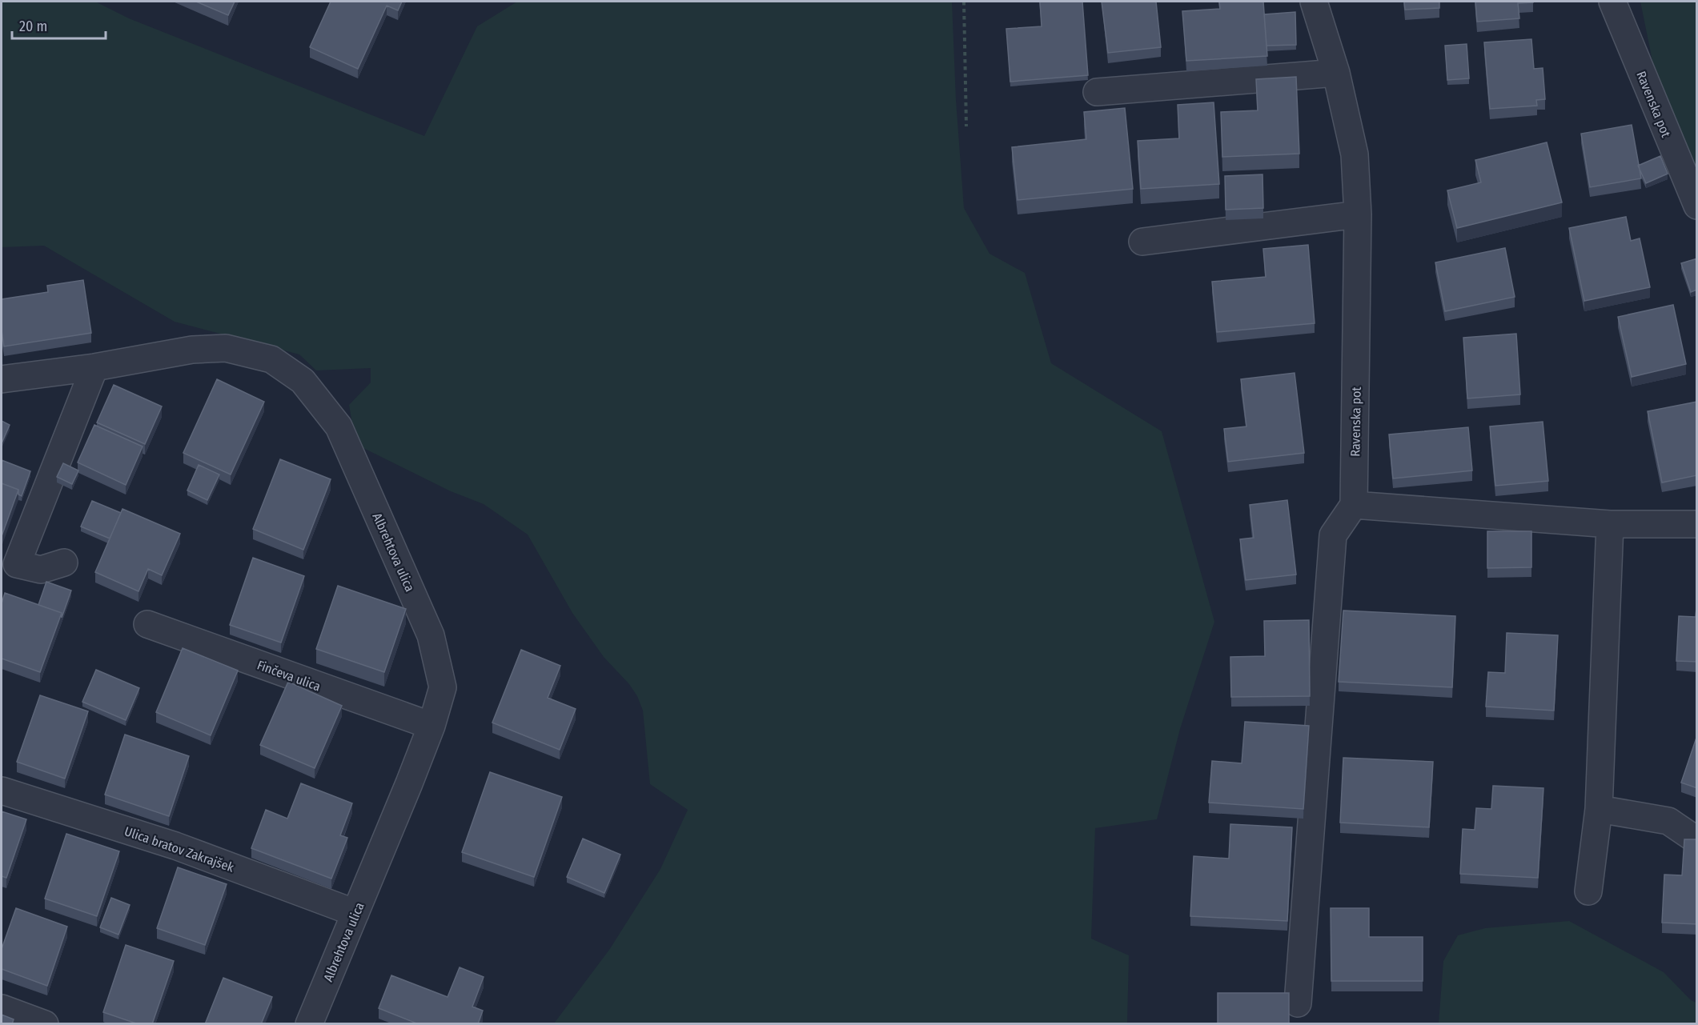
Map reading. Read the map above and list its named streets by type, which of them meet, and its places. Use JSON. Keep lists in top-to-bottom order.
{
  "streets": {
    "street": [
      "Ravenska pot",
      "Albrehtova ulica",
      "Finčeva ulica",
      "Ulica bratov Zakrajšek"
    ]
  },
  "crossings": [
    ["Albrehtova ulica", "Finčeva ulica"],
    ["Albrehtova ulica", "Ulica bratov Zakrajšek"]
  ],
  "scale_bar": "20 m"
}
